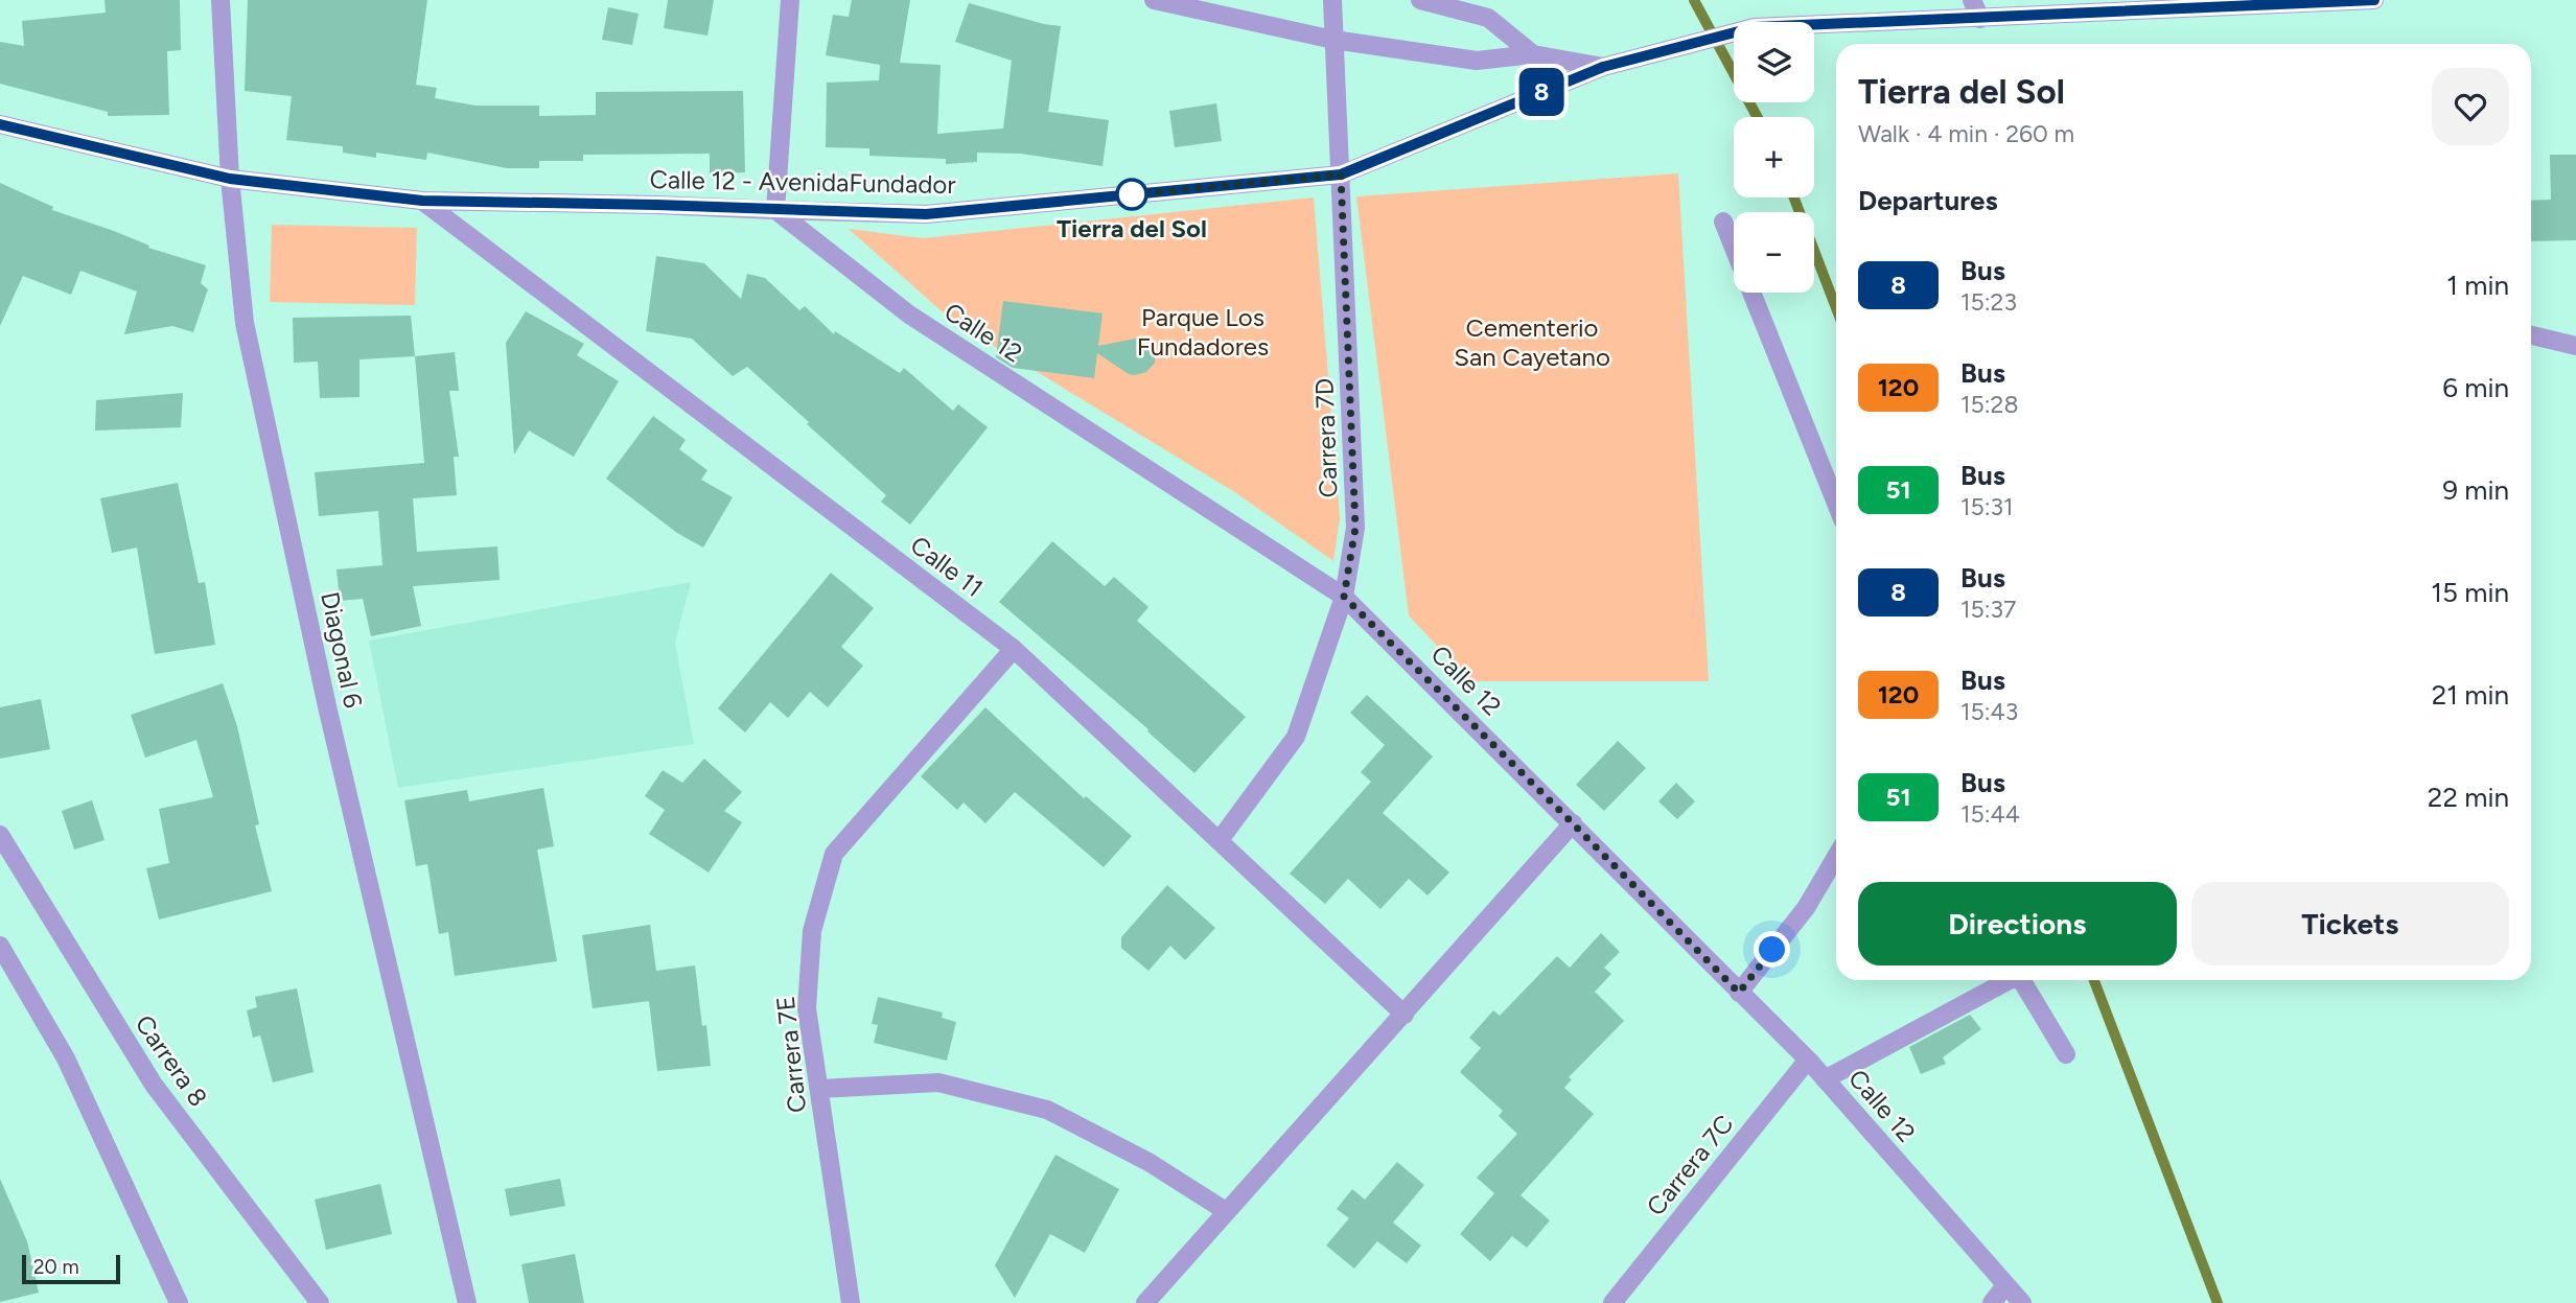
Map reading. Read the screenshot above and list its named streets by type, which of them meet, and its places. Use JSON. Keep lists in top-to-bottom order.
{
  "streets": {
    "street": [
      "Calle 12 - AvenidaFundador",
      "Calle 12",
      "Carrera 7D",
      "Calle 11",
      "Diagonal 6",
      "Carrera 7E",
      "Carrera 8",
      "Carrera 7C"
    ]
  },
  "crossings": [
    ["Calle 12 - AvenidaFundador", "Calle 12"],
    ["Calle 12 - AvenidaFundador", "Carrera 7D"],
    ["Calle 12 - AvenidaFundador", "Calle 11"],
    ["Calle 12 - AvenidaFundador", "Diagonal 6"],
    ["Calle 12", "Carrera 7D"],
    ["Calle 12", "Carrera 7C"],
    ["Carrera 7D", "Calle 11"],
    ["Calle 11", "Carrera 7E"]
  ],
  "parks": ["Parque Los Fundadores", "Cementerio San Cayetano"],
  "places": ["Tierra del Sol"],
  "lines": ["bus line 8"],
  "scale_bar": "20 m",
  "page": {
    "on_map": "8",
    "map_buttons": ["+", "−"],
    "heading": [
      ["Tierra del Sol", "Walk · 4 min · 260 m"],
      "Departures"
    ],
    "list": [
      {
        "mark": "8",
        "name": "Bus",
        "note": "15:23",
        "value": "1 min"
      },
      {
        "mark": "120",
        "name": "Bus",
        "note": "15:28",
        "value": "6 min"
      },
      {
        "mark": "51",
        "name": "Bus",
        "note": "15:31",
        "value": "9 min"
      },
      {
        "mark": "8",
        "name": "Bus",
        "note": "15:37",
        "value": "15 min"
      },
      {
        "mark": "120",
        "name": "Bus",
        "note": "15:43",
        "value": "21 min"
      },
      {
        "mark": "51",
        "name": "Bus",
        "note": "15:44",
        "value": "22 min"
      }
    ],
    "buttons": ["Directions", "Tickets"],
    "scale": "20 m"
  }
}
